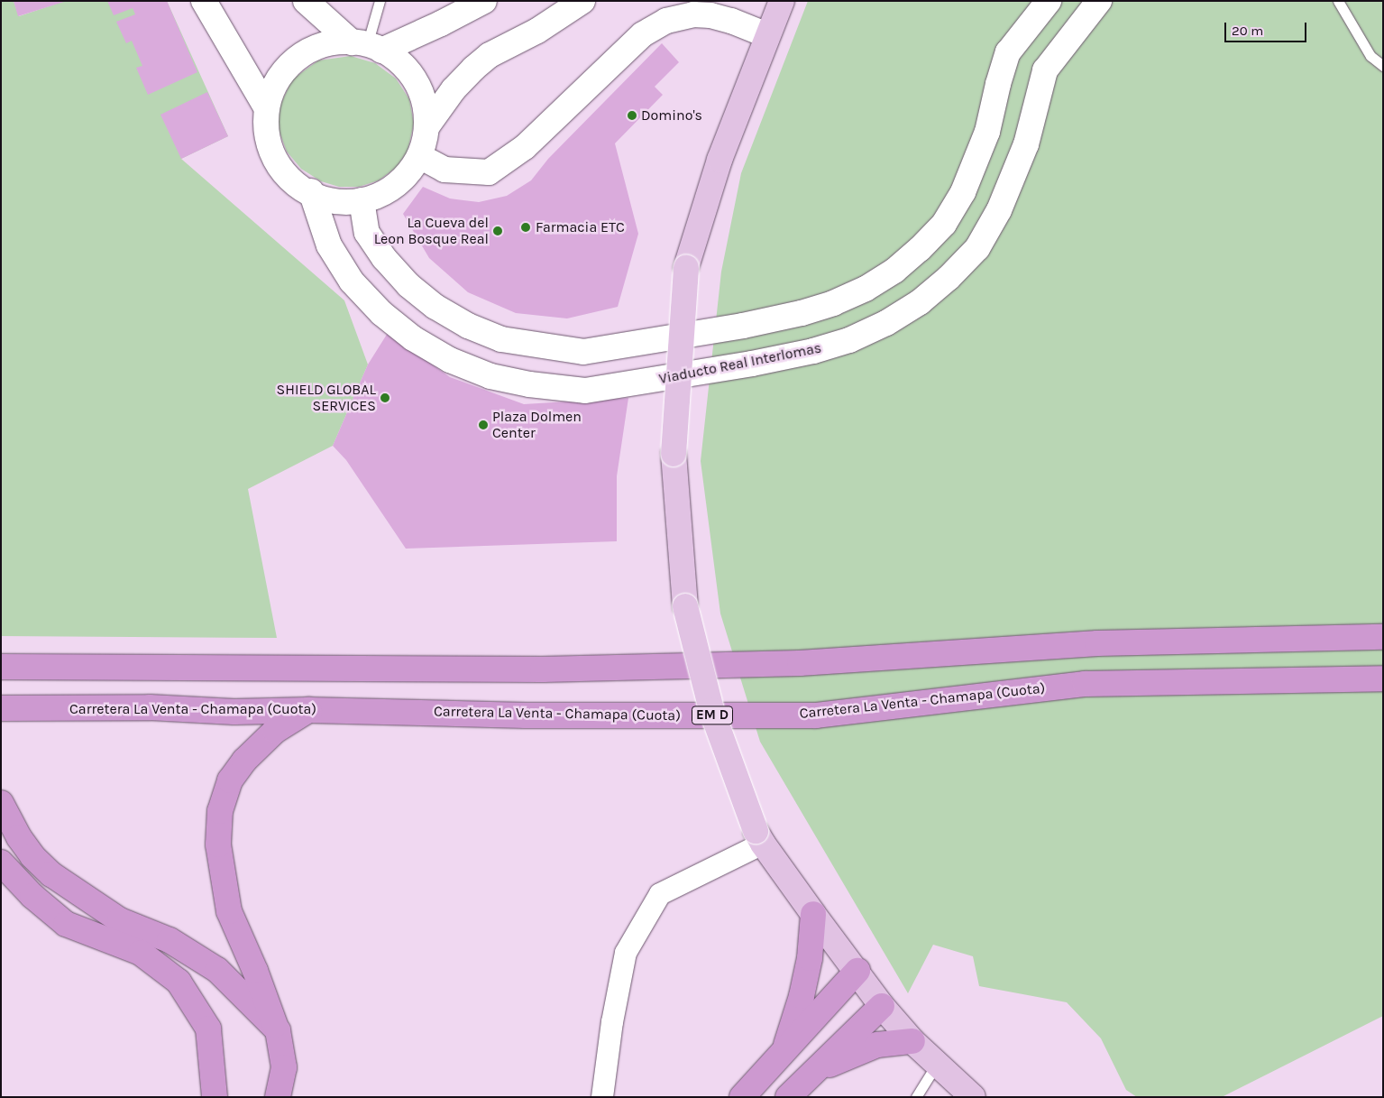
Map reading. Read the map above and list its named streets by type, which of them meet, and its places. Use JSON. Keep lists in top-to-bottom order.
{
  "streets": {
    "highway": ["Carretera La Venta - Chamapa (Cuota)", "EM D"],
    "main road": ["Viaducto Real Interlomas"]
  },
  "places": [
    "Domino's",
    "Farmacia ETC",
    "La Cueva del Leon Bosque Real",
    "SHIELD GLOBAL SERVICES",
    "Plaza Dolmen Center"
  ],
  "scale_bar": "20 m"
}
